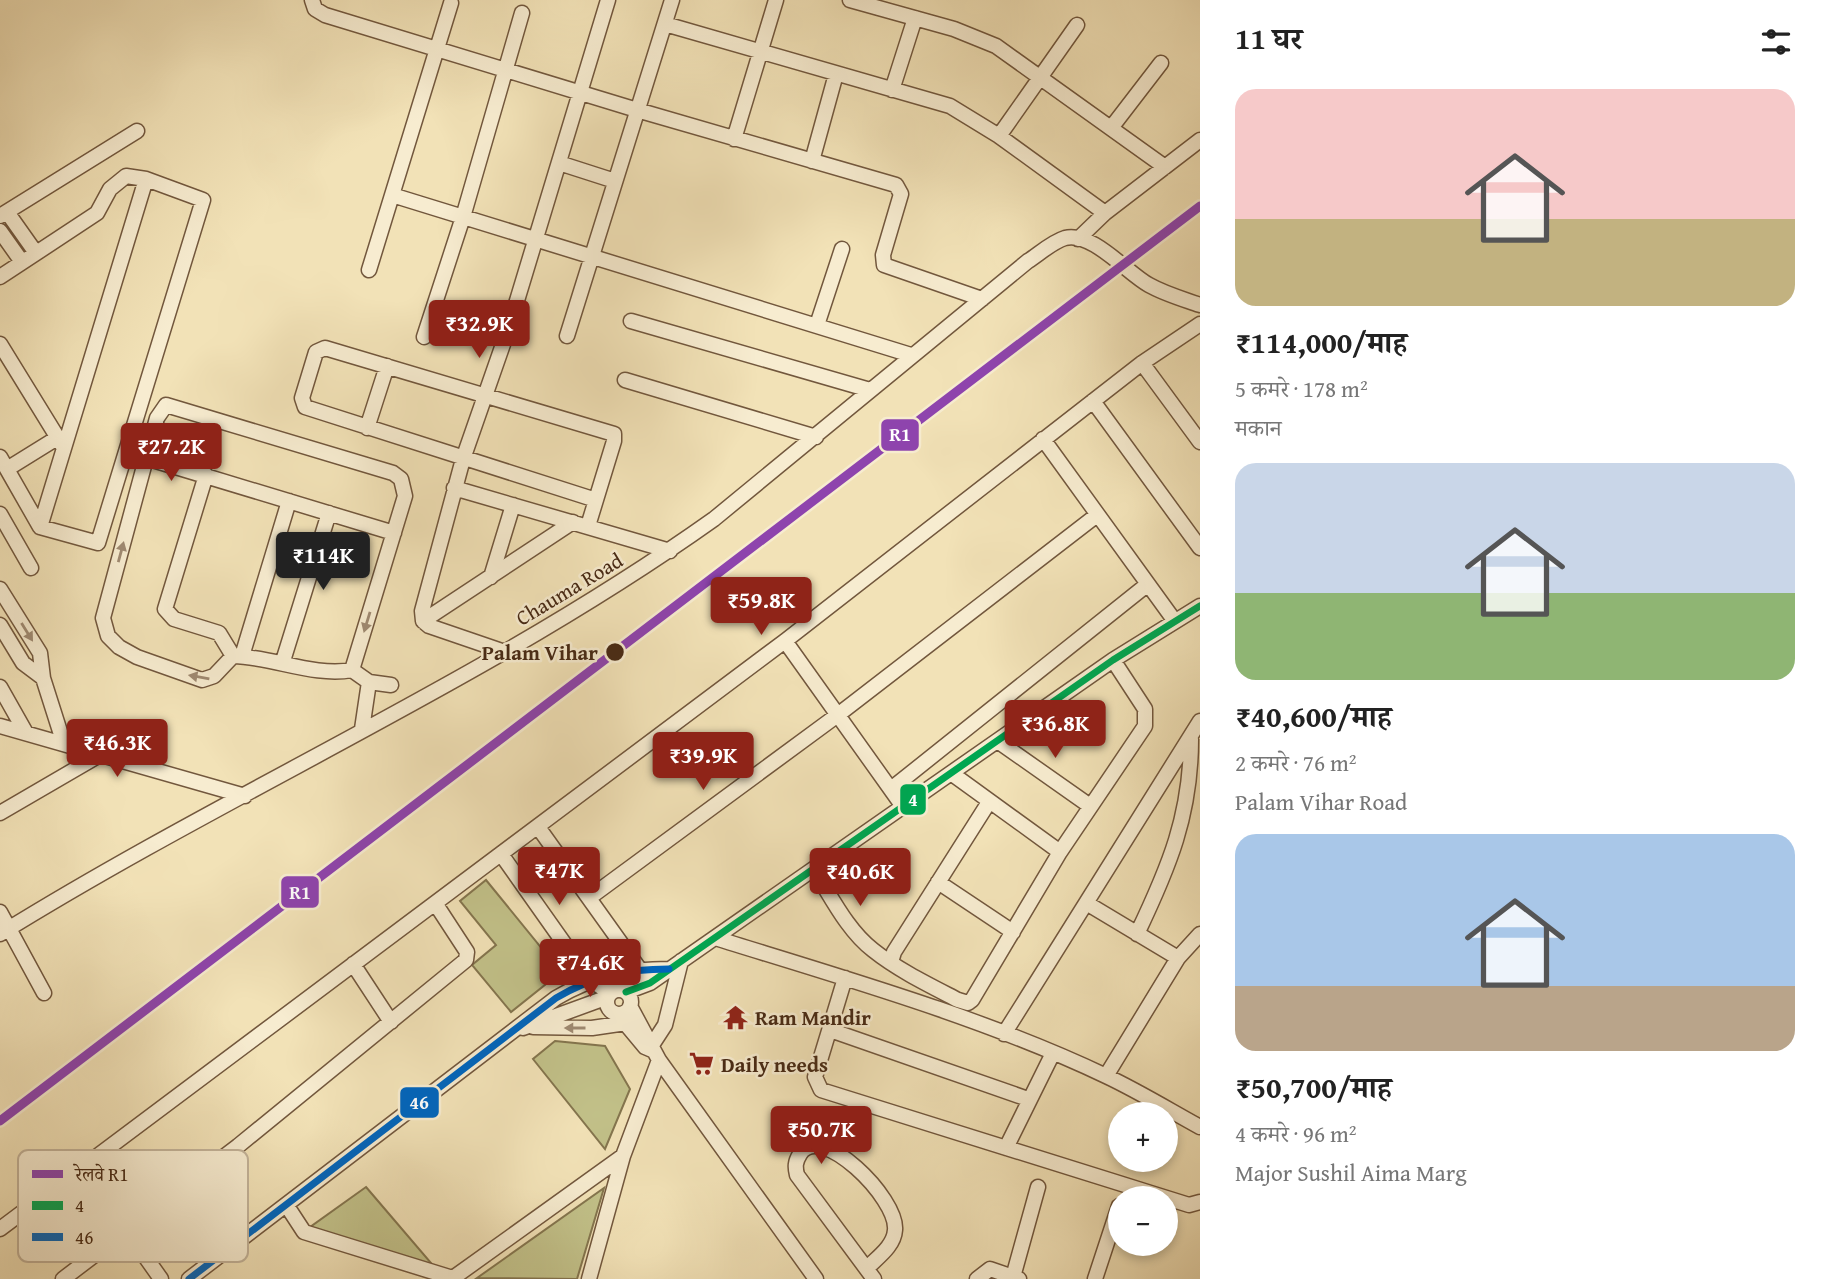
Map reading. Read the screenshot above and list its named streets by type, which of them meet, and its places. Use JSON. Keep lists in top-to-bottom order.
{
  "streets": {
    "street": ["Chauma Road"]
  },
  "places": {
    "other": ["Palam Vihar"],
    "temple": ["Ram Mandir"],
    "supermarket": ["Daily needs"]
  },
  "lines": ["rail line R1", "transit line 4", "transit line 46"],
  "legend": ["रेलवे R1", "4", "46"],
  "page": {
    "heading": "11 घर",
    "list": [
      {
        "name": "₹114,000/माह",
        "note": "5 कमरे · 178 m² · मकान"
      },
      {
        "name": "₹40,600/माह",
        "note": "2 कमरे · 76 m² · Palam Vihar Road"
      },
      {
        "name": "₹50,700/माह",
        "note": "4 कमरे · 96 m² · Major Sushil Aima Marg"
      }
    ],
    "price": [
      "₹32.9K",
      "₹27.2K",
      "₹114K",
      "₹59.8K",
      "₹36.8K",
      "₹46.3K",
      "₹39.9K",
      "₹47K",
      "₹40.6K",
      "₹74.6K",
      "₹50.7K"
    ],
    "map_buttons": ["+", "−"]
  }
}
